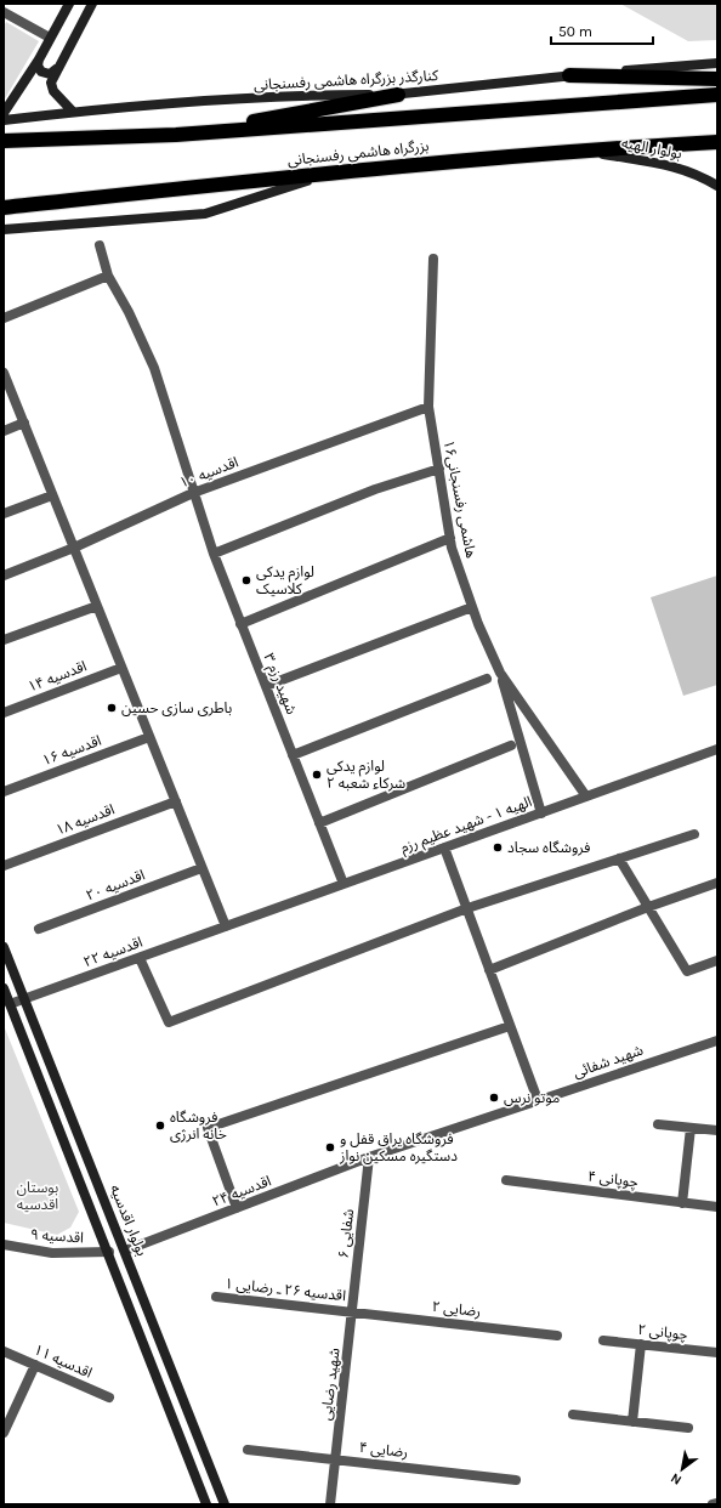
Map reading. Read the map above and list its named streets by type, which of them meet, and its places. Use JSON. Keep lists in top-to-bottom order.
{
  "streets": {
    "highway": ["بزرگراه هاشمی رفسنجانی"],
    "main road": ["کنارگذر بزرگراه هاشمی رفسنجانی", "بولوار الهیه", "بولوار اقدسیه"],
    "street": [
      "اقدسیه ۱۰",
      "هاشمی رفسنجانی۱۶",
      "اقدسیه ۱۴",
      "شهید رزم ۳",
      "اقدسیه ۱۶",
      "اقدسیه ۱۸",
      "الهیه ۱ - شهید عظیم رزم",
      "اقدسیه ۲۰",
      "اقدسیه ۲۲",
      "شهید شفائی",
      "چوپانی ۴",
      "اقدسیه ۲۴",
      "شفایی ۶",
      "اقدسیه ۹",
      "اقدسیه ۲۶ ـ رضایی ۱",
      "رضایی ۲",
      "چوپانی ۲",
      "اقدسیه ۱۱",
      "شهید رضایی",
      "رضایی ۴"
    ]
  },
  "crossings": [
    ["بولوار الهیه", "بزرگراه هاشمی رفسنجانی"],
    ["اقدسیه ۱۰", "هاشمی رفسنجانی۱۶"],
    ["اقدسیه ۱۰", "شهید رزم ۳"],
    ["هاشمی رفسنجانی۱۶", "الهیه ۱ - شهید عظیم رزم"],
    ["شهید رزم ۳", "الهیه ۱ - شهید عظیم رزم"],
    ["الهیه ۱ - شهید عظیم رزم", "اقدسیه ۲۲"],
    ["اقدسیه ۲۲", "بولوار اقدسیه"],
    ["شهید شفائی", "اقدسیه ۲۴"],
    ["شهید شفائی", "شفایی ۶"],
    ["اقدسیه ۲۴", "بولوار اقدسیه"],
    ["اقدسیه ۲۴", "شفایی ۶"],
    ["بولوار اقدسیه", "اقدسیه ۹"],
    ["شفایی ۶", "اقدسیه ۲۶ ـ رضایی ۱"],
    ["شفایی ۶", "رضایی ۲"],
    ["شفایی ۶", "شهید رضایی"],
    ["اقدسیه ۲۶ ـ رضایی ۱", "رضایی ۲"],
    ["اقدسیه ۲۶ ـ رضایی ۱", "شهید رضایی"],
    ["رضایی ۲", "شهید رضایی"],
    ["شهید رضایی", "رضایی ۴"]
  ],
  "parks": ["بوستان اقدسیه"],
  "places": [
    "لوازم یدکی کلاسیک",
    "باطری سازی حسین",
    "لوازم یدکی شرکاء شعبه ۲",
    "فروشگاه سجاد",
    "موتو نرس",
    "فروشگاه خانه انرژی",
    "فروشگاه یراق قفل و دستگیره مسکین نواز"
  ],
  "scale_bar": "50 m",
  "north": "bottom left"
}
